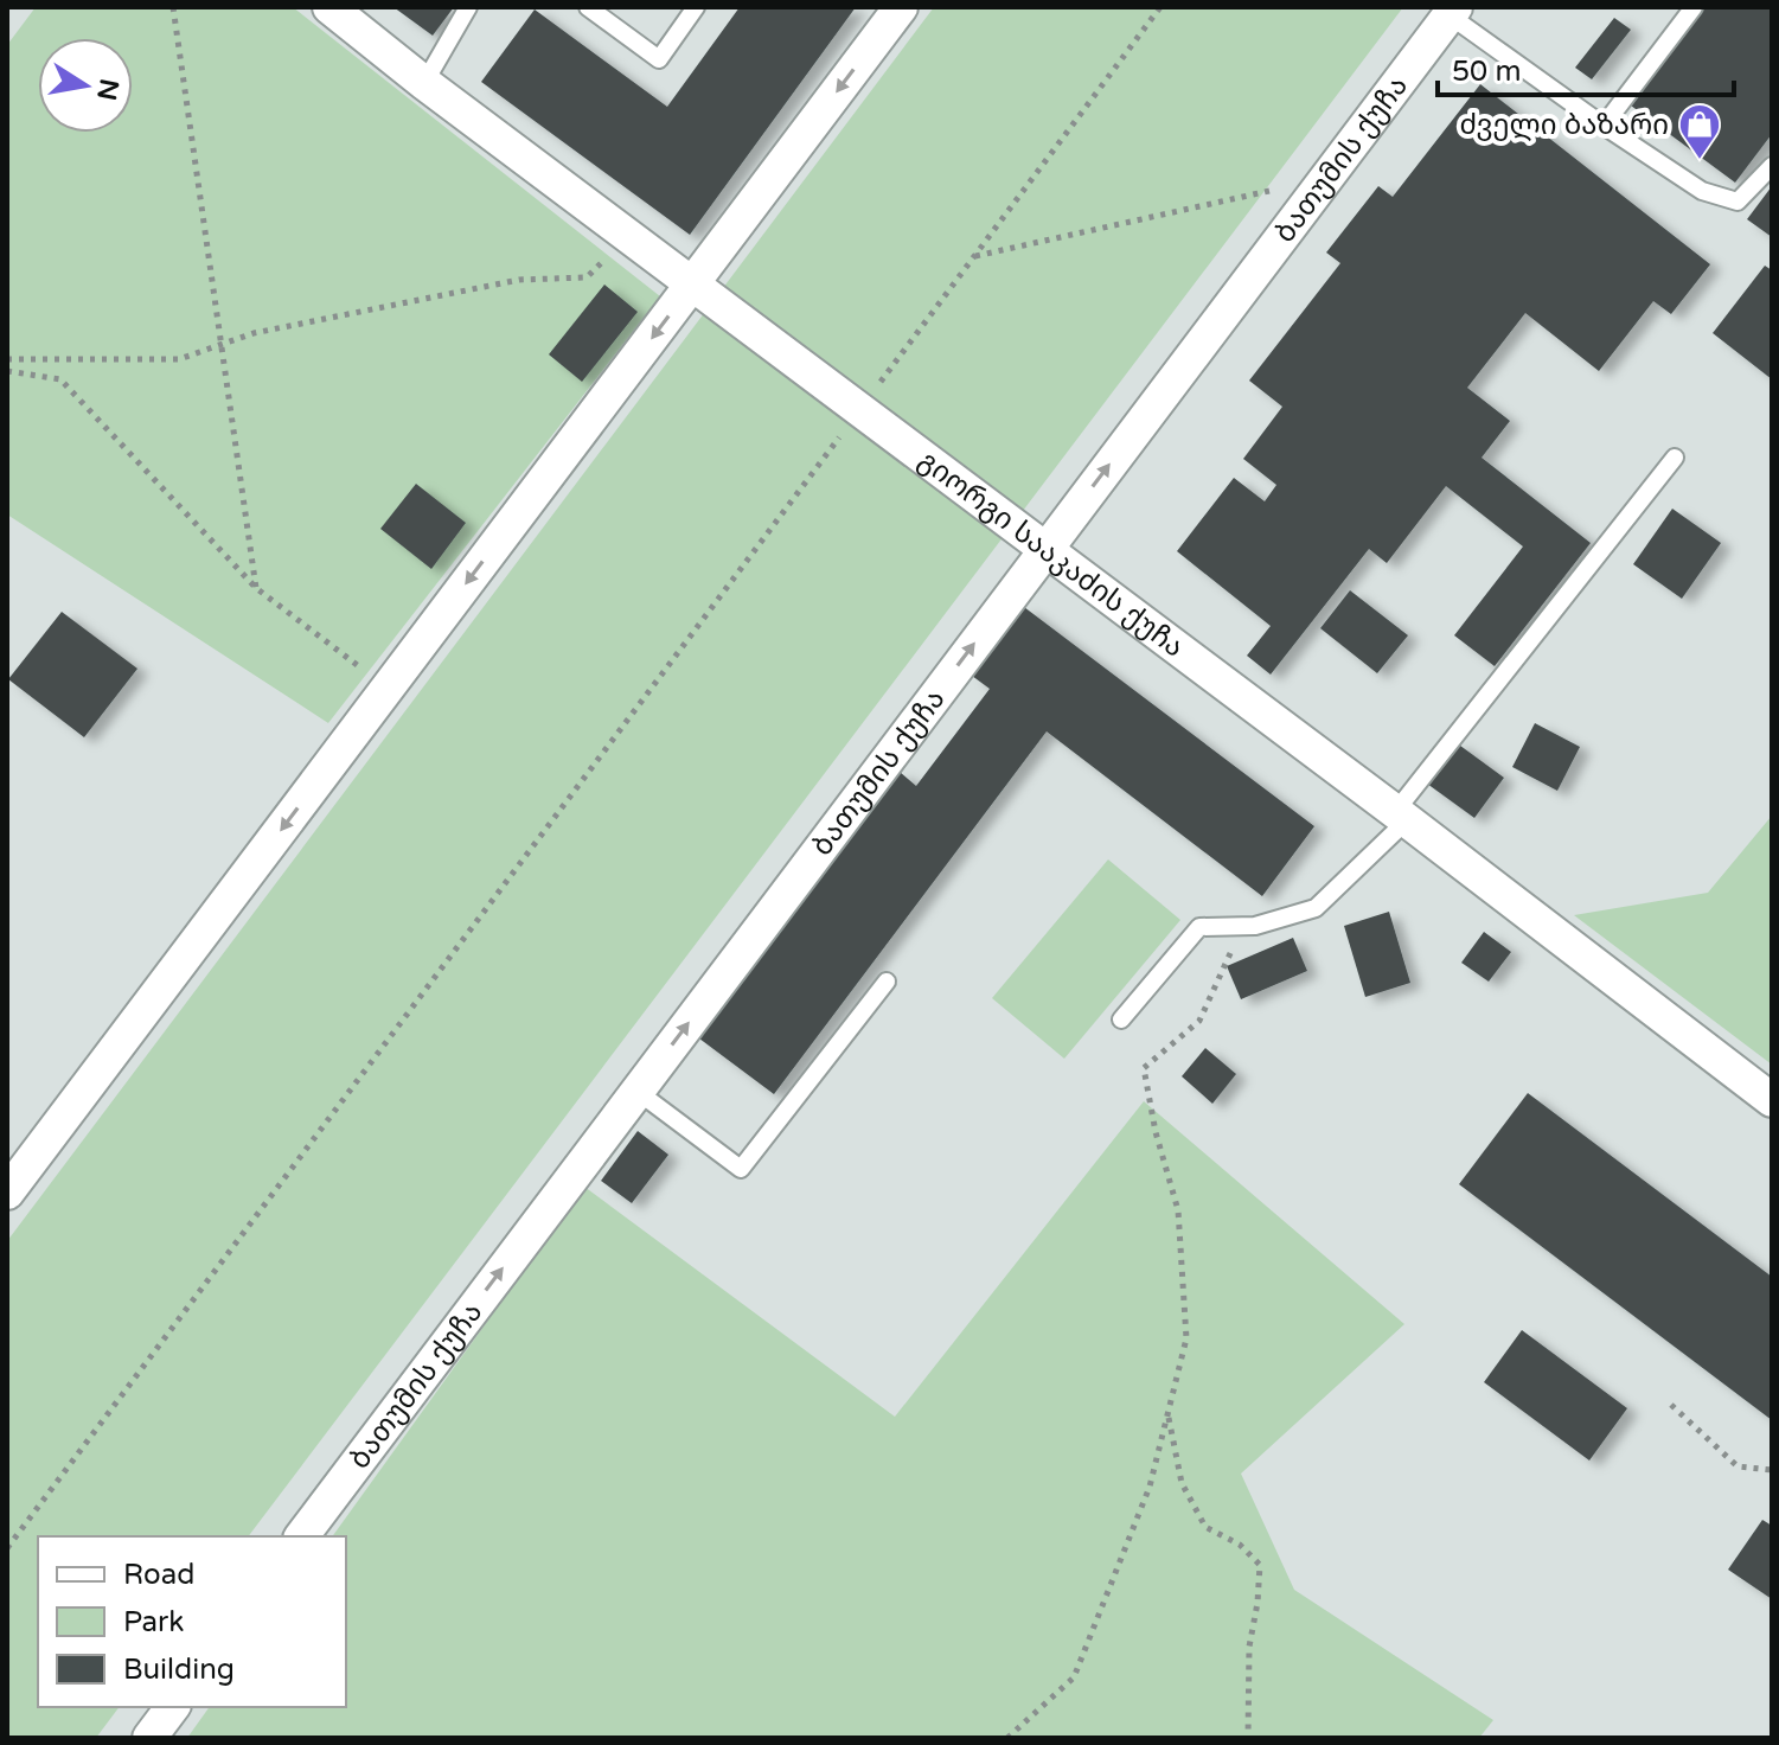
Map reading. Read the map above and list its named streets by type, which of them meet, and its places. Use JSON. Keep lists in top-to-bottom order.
{
  "streets": {
    "street": ["ბათუმის ქუჩა", "გიორგი სააკაძის ქუჩა"]
  },
  "crossings": [
    ["ბათუმის ქუჩა", "გიორგი სააკაძის ქუჩა"]
  ],
  "one_way": ["ბათუმის ქუჩა"],
  "places": {
    "shop": ["ძველი ბაზარი"]
  },
  "legend": ["Road", "Park", "Building"],
  "scale_bar": "50 m",
  "north": "right"
}
